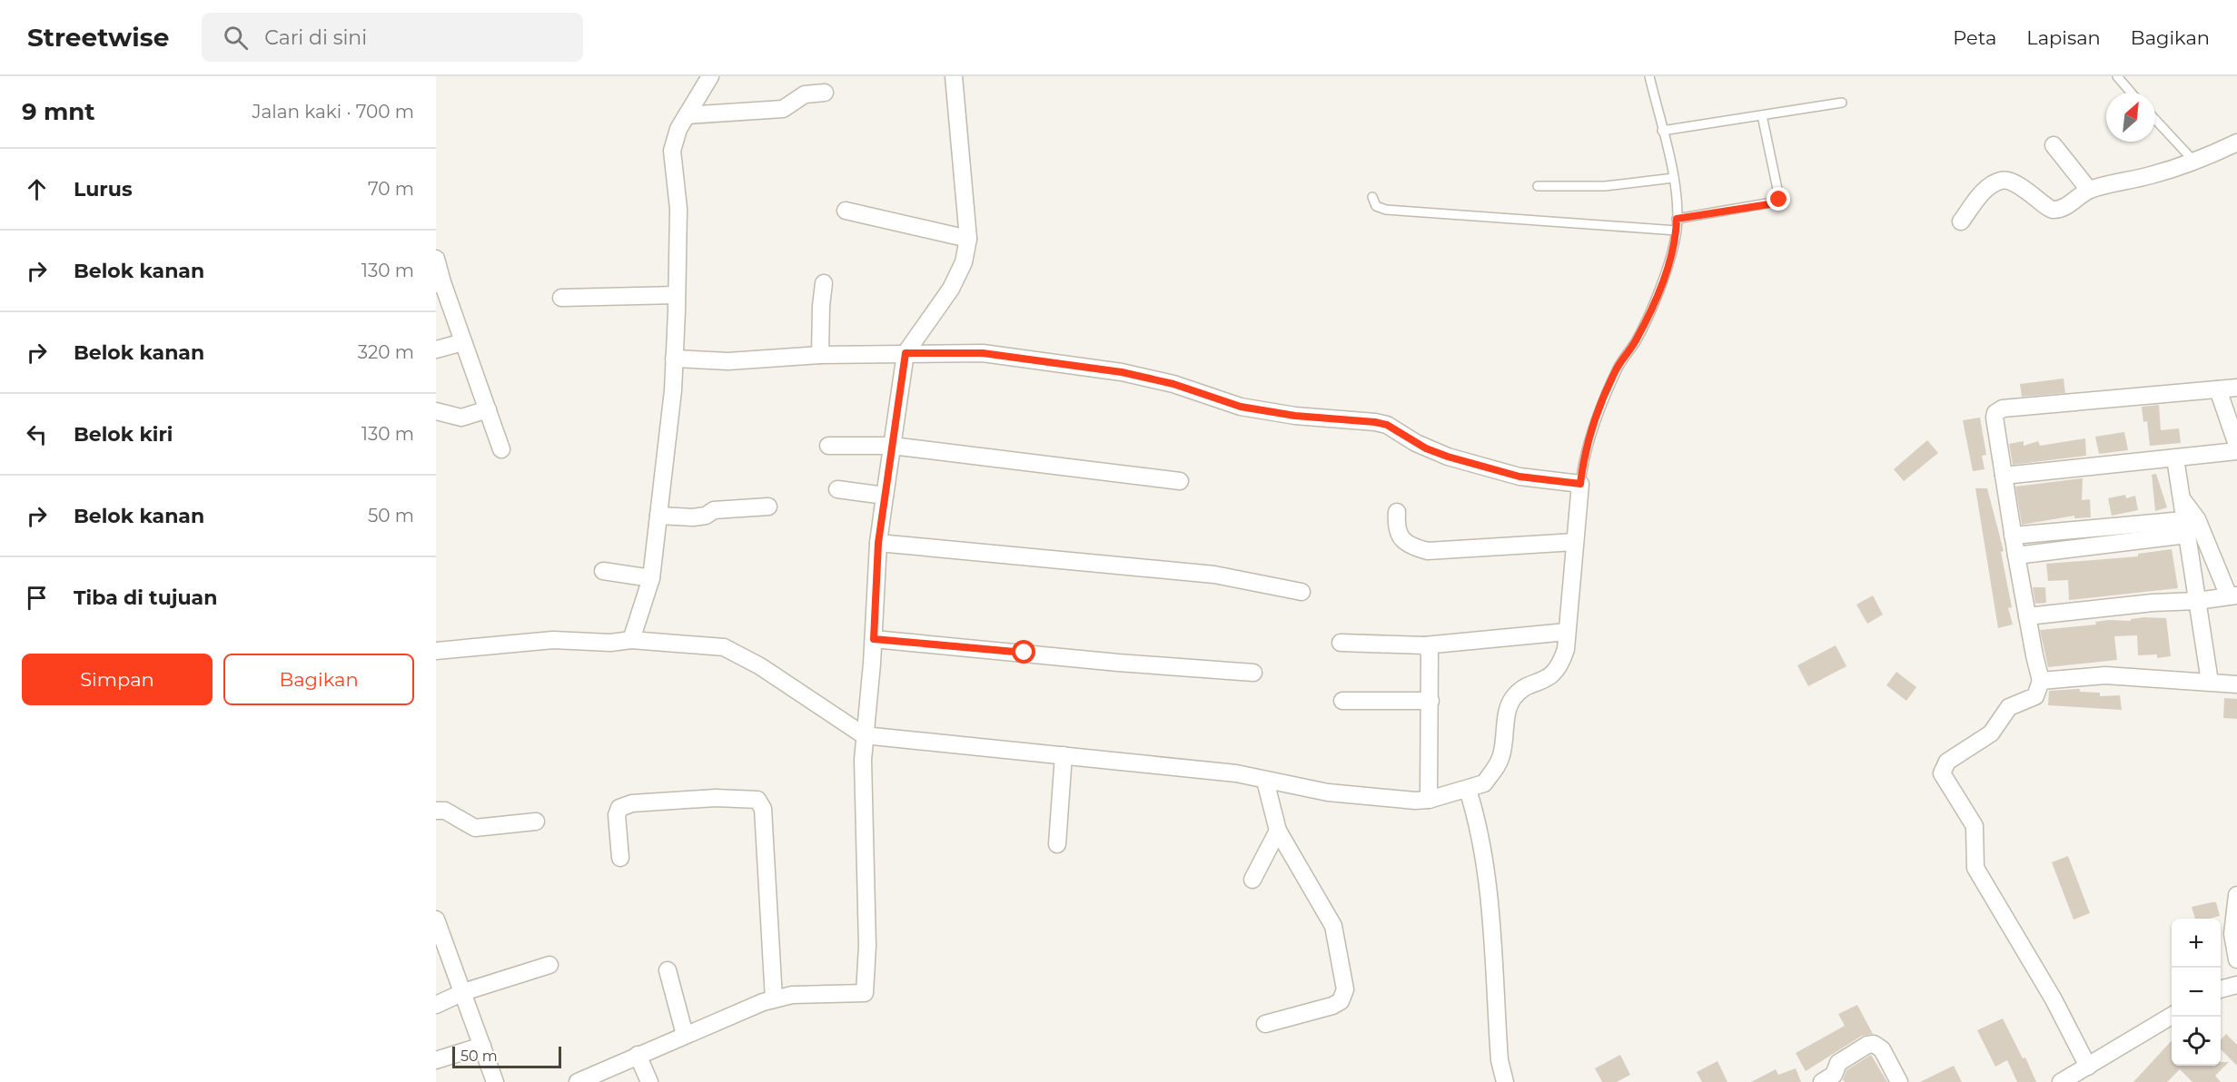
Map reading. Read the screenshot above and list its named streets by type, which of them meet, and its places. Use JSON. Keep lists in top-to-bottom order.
{
  "scale_bar": "50 m",
  "north": "top right",
  "page": {
    "header": "Streetwise",
    "search": "Cari di sini",
    "nav": ["Peta", "Lapisan", "Bagikan"],
    "heading": ["9 mnt", "Jalan kaki · 700 m"],
    "list": [
      ["Lurus", "70 m"],
      ["Belok kanan", "130 m"],
      ["Belok kanan", "320 m"],
      ["Belok kiri", "130 m"],
      ["Belok kanan", "50 m"],
      "Tiba di tujuan"
    ],
    "buttons": ["Simpan", "Bagikan"],
    "map_buttons": ["+", "−"],
    "scale": "50 m"
  }
}
